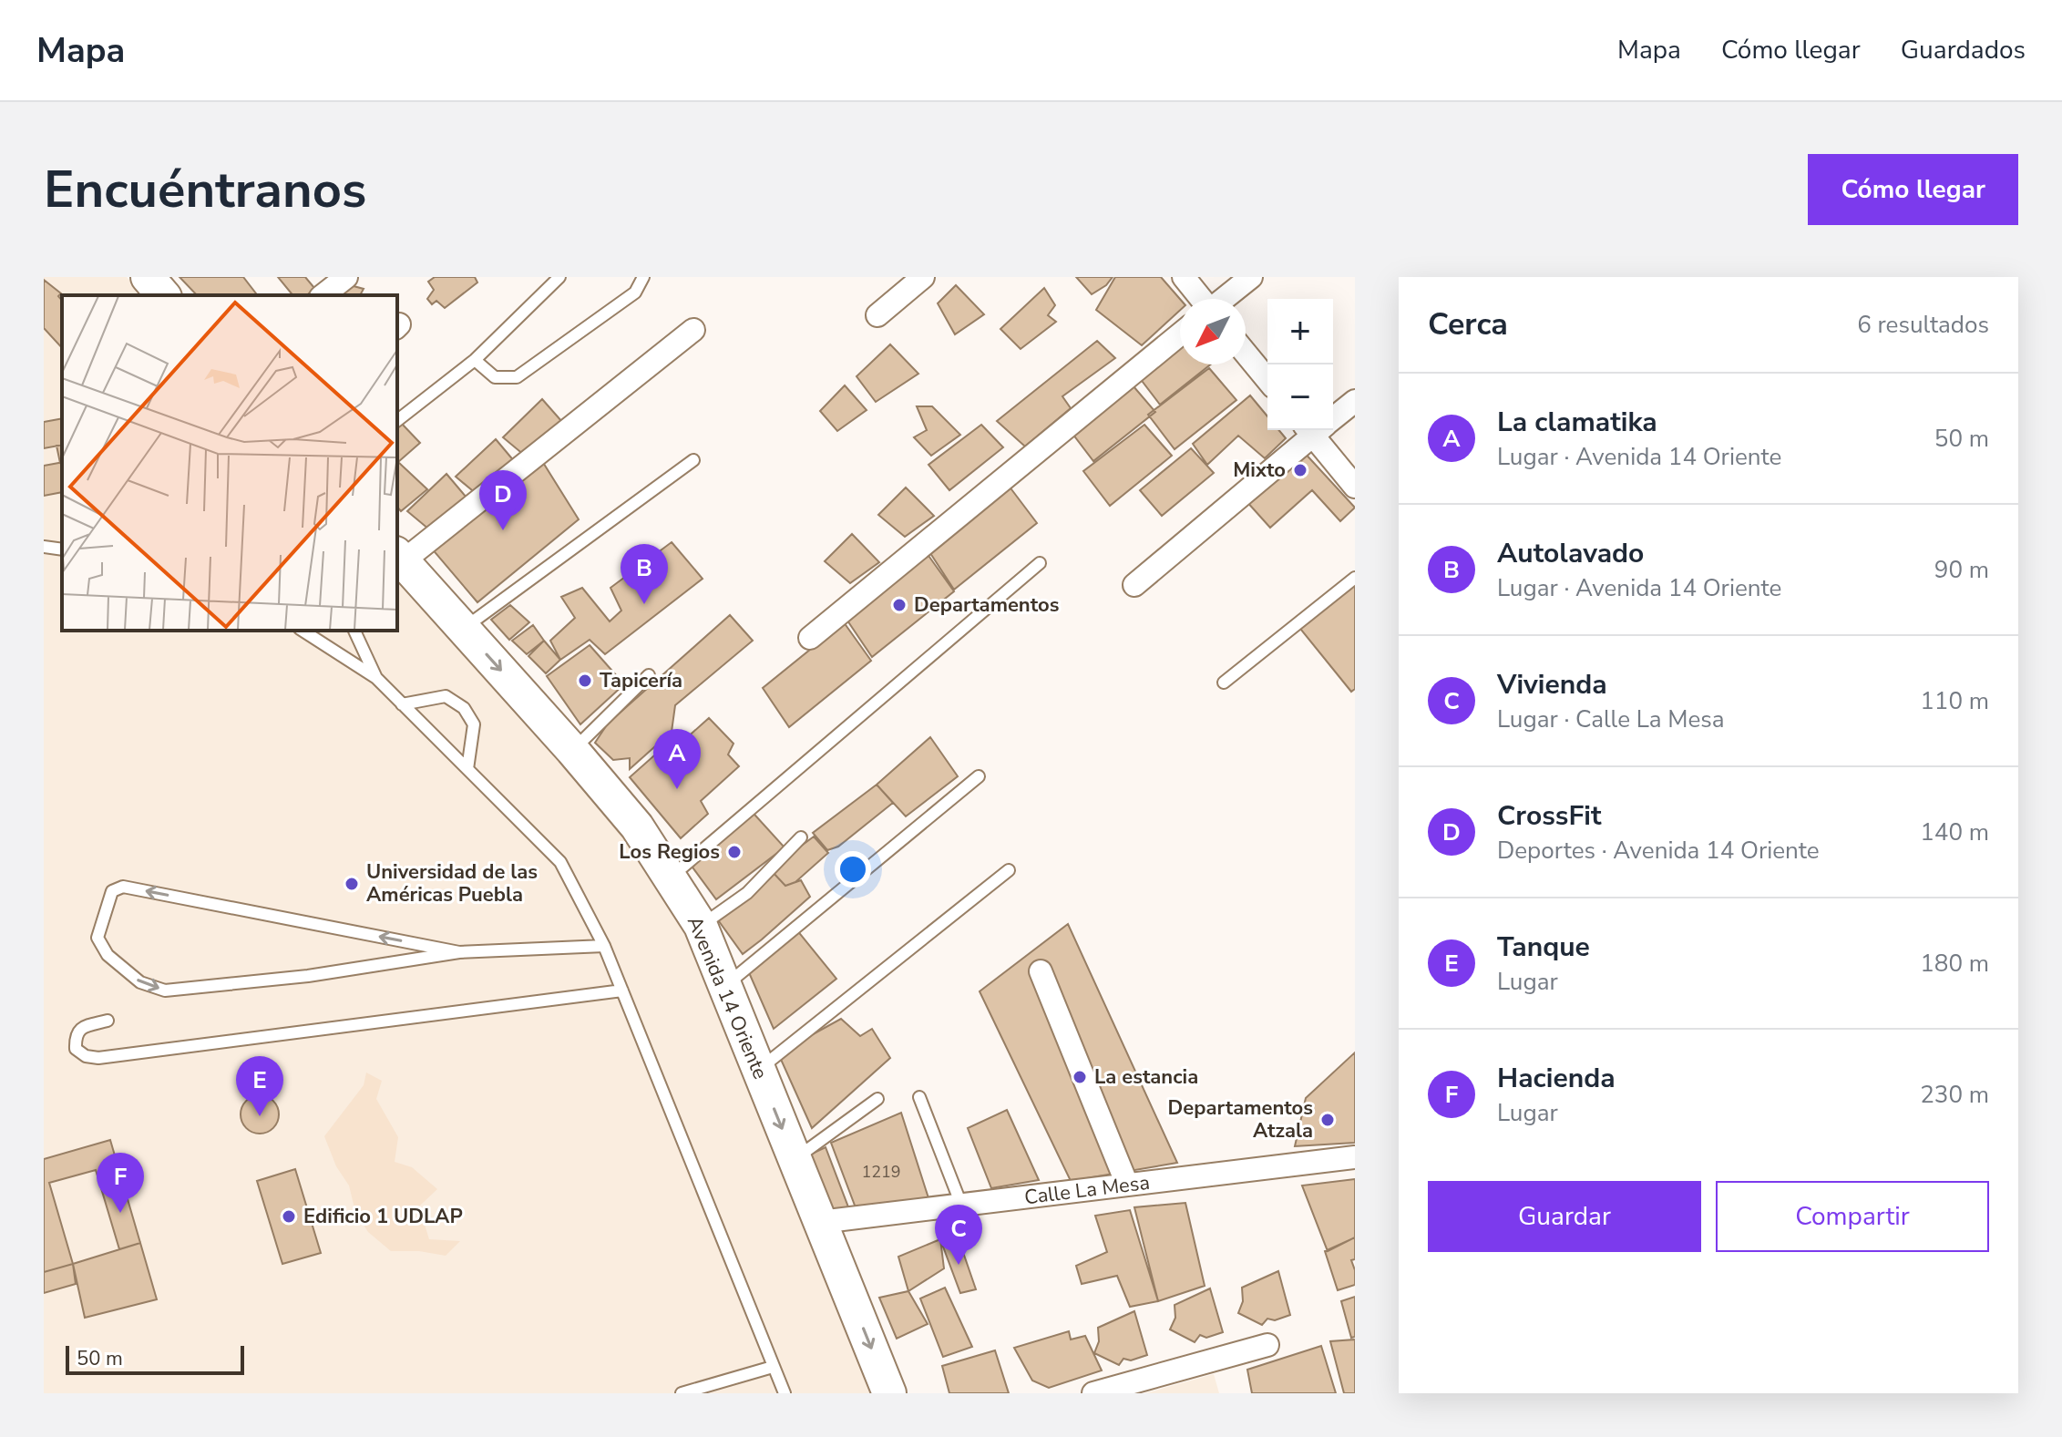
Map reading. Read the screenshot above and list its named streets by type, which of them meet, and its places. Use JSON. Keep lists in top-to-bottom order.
{
  "streets": {
    "main road": ["Avenida 14 Oriente"],
    "street": ["Calle La Mesa"]
  },
  "crossings": [
    ["Avenida 14 Oriente", "Calle La Mesa"]
  ],
  "one_way": ["Avenida 14 Oriente"],
  "places": [
    "Mixto",
    "Departamentos",
    "Tapicería",
    "Los Regios",
    "Universidad de las Américas Puebla",
    "La estancia",
    "Departamentos Atzala",
    "Edificio 1 UDLAP"
  ],
  "house_numbers": ["1219"],
  "scale_bar": "50 m",
  "north": "bottom left",
  "page": {
    "header": "Mapa",
    "nav": ["Mapa", "Cómo llegar", "Guardados"],
    "buttons": [
      "Cómo llegar",
      ["Guardar", "Compartir"]
    ],
    "title": "Encuéntranos",
    "heading": ["Cerca", "6 resultados"],
    "map_buttons": ["+", "−"],
    "list": [
      {
        "mark": "A",
        "name": "La clamatika",
        "note": "Lugar · Avenida 14 Oriente",
        "value": "50 m"
      },
      {
        "mark": "B",
        "name": "Autolavado",
        "note": "Lugar · Avenida 14 Oriente",
        "value": "90 m"
      },
      {
        "mark": "C",
        "name": "Vivienda",
        "note": "Lugar · Calle La Mesa",
        "value": "110 m"
      },
      {
        "mark": "D",
        "name": "CrossFit",
        "note": "Deportes · Avenida 14 Oriente",
        "value": "140 m"
      },
      {
        "mark": "E",
        "name": "Tanque",
        "note": "Lugar",
        "value": "180 m"
      },
      {
        "mark": "F",
        "name": "Hacienda",
        "note": "Lugar",
        "value": "230 m"
      }
    ],
    "pins": [
      "D",
      "B",
      "A",
      "E",
      "F",
      "C"
    ],
    "scale": "50 m"
  }
}
